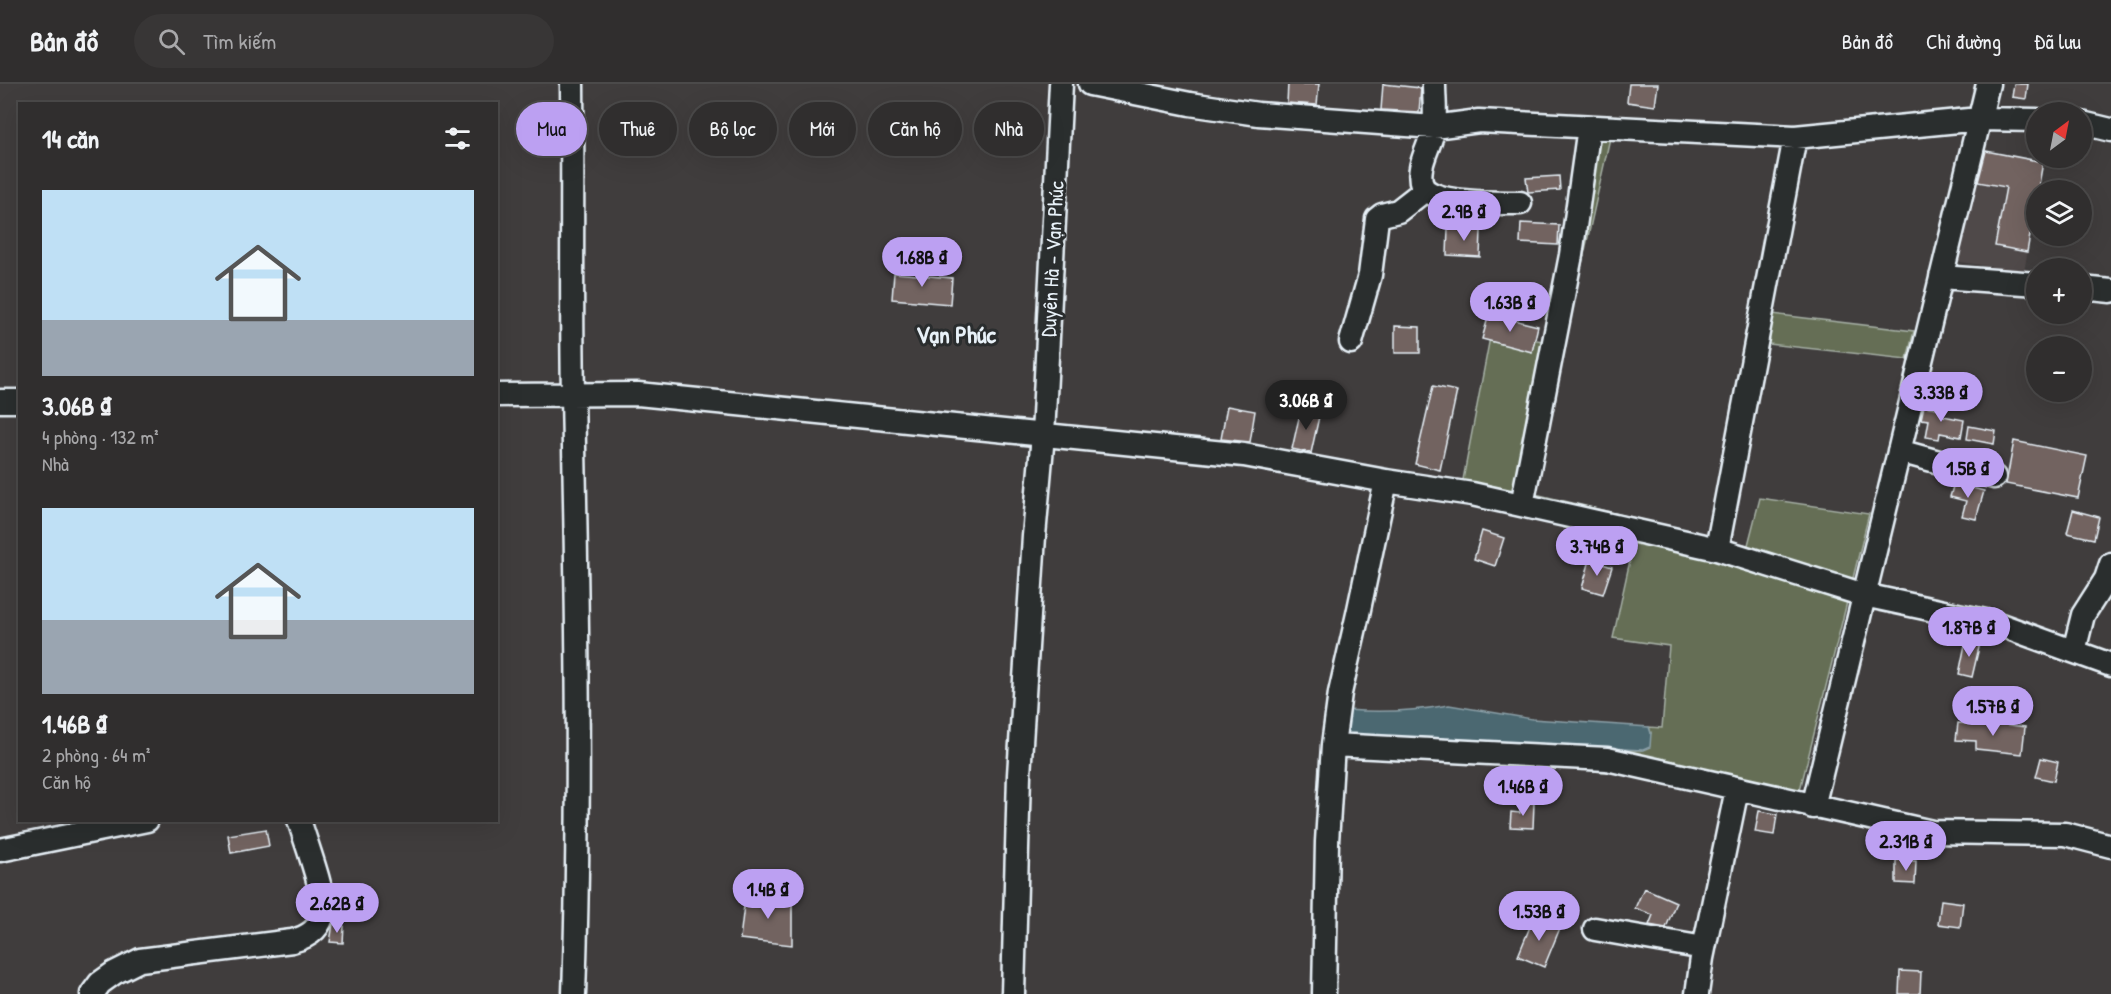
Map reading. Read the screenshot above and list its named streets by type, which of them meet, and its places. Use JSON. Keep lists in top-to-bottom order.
{
  "streets": {
    "street": ["Duyên Hà - Vạn Phúc"]
  },
  "districts": ["Vạn Phúc"],
  "north": "top right",
  "page": {
    "header": "Bản đồ",
    "search": "Tìm kiếm",
    "nav": ["Bản đồ", "Chỉ đường", "Đã lưu"],
    "map_buttons": ["+", "−"],
    "chip": [
      "Mua",
      "Thuê",
      "Bộ lọc",
      "Mới",
      "Căn hộ",
      "Nhà"
    ],
    "heading": "14 căn",
    "list": [
      {
        "name": "3.06B ₫",
        "note": "4 phòng · 132 m² · Nhà"
      },
      {
        "name": "1.46B ₫",
        "note": "2 phòng · 64 m² · Căn hộ"
      }
    ],
    "price": [
      "2.9B ₫",
      "1.68B ₫",
      "1.63B ₫",
      "3.33B ₫",
      "3.06B ₫",
      "1.5B ₫",
      "3.74B ₫",
      "1.87B ₫",
      "1.57B ₫",
      "1.46B ₫",
      "2.31B ₫",
      "1.4B ₫",
      "2.62B ₫",
      "1.53B ₫"
    ]
  }
}
